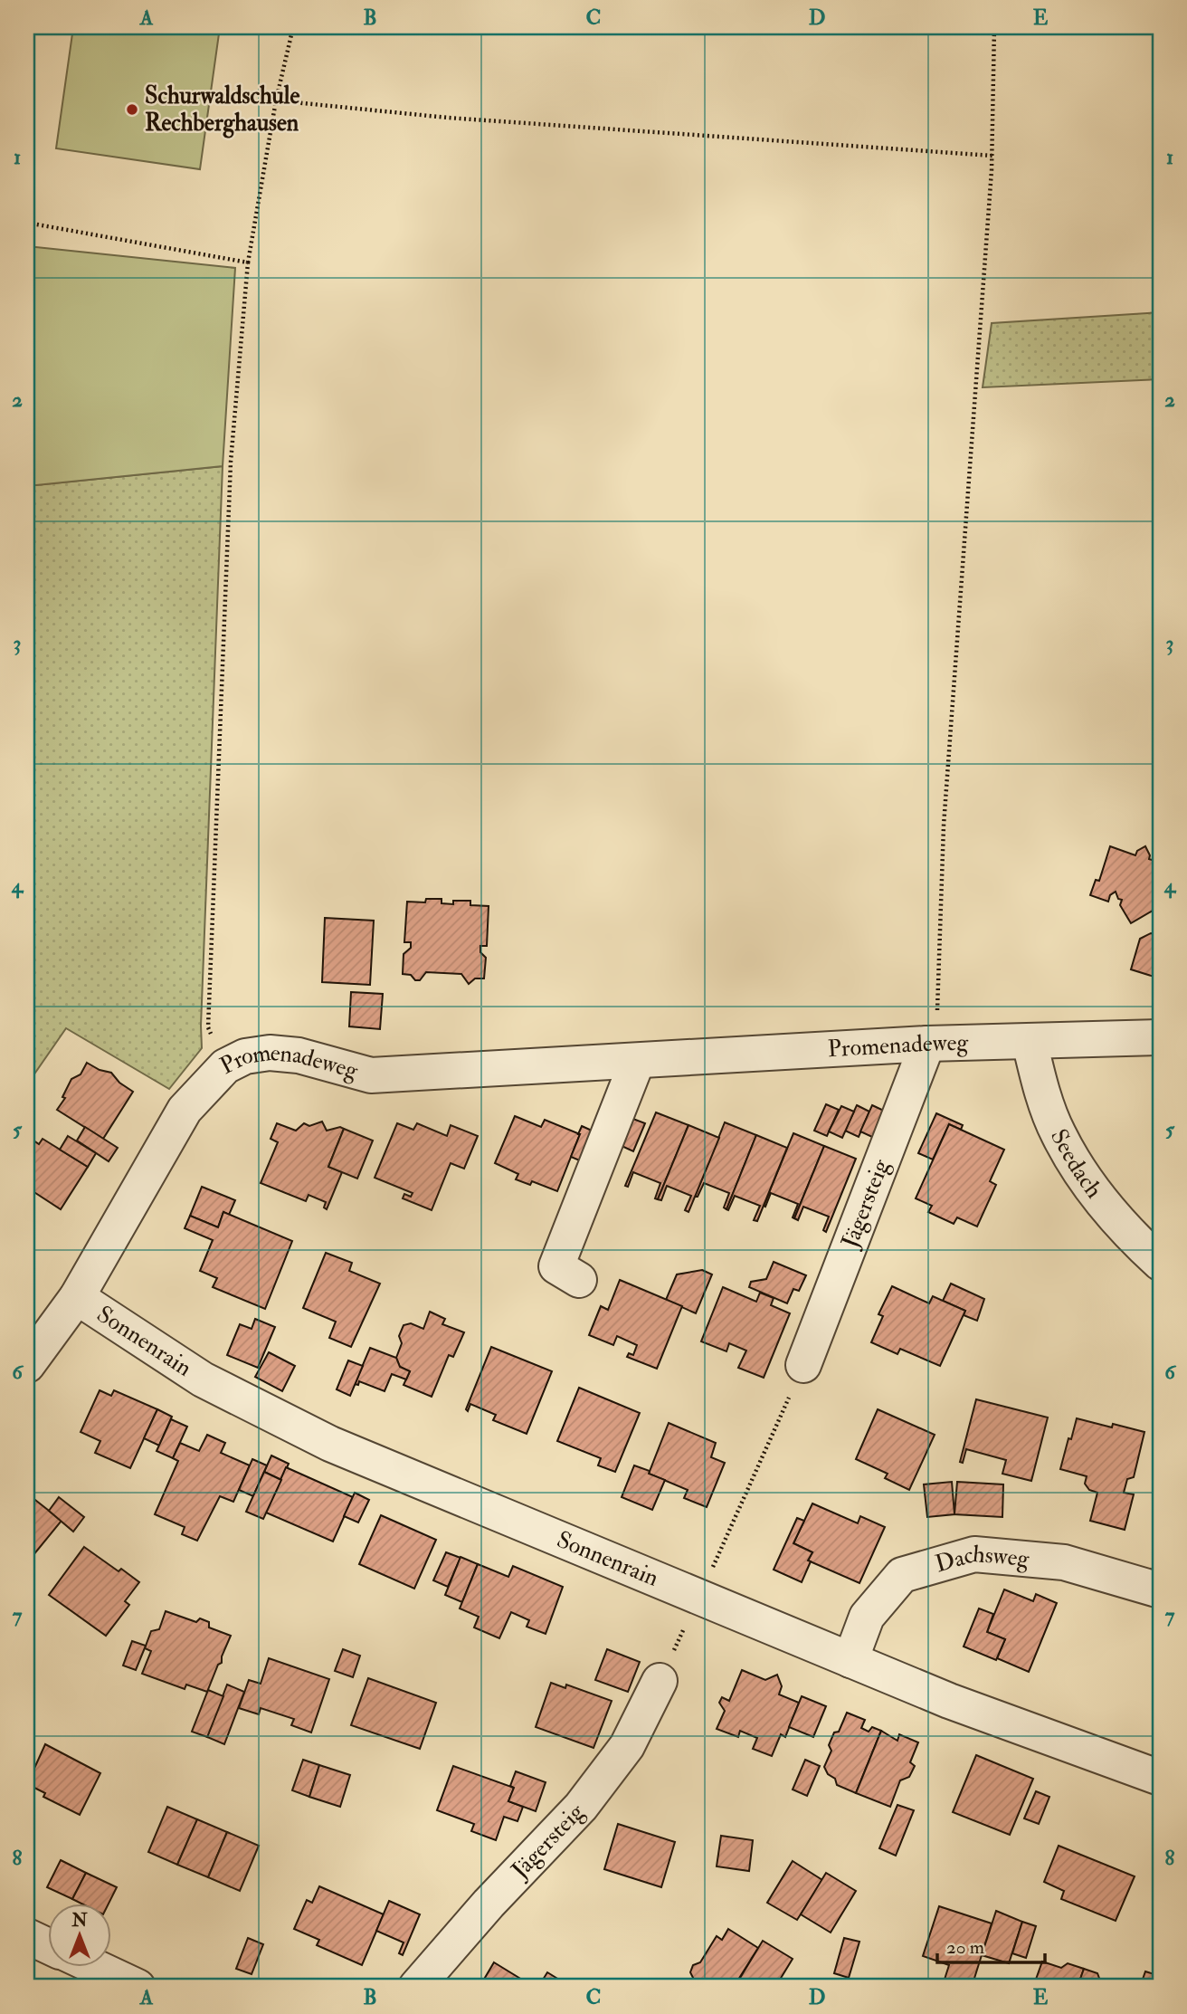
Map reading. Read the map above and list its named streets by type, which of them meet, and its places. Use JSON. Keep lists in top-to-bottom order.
{
  "streets": {
    "street": [
      "Promenadeweg",
      "Seedach",
      "Jägersteig",
      "Sonnenrain",
      "Dachsweg"
    ]
  },
  "crossings": [
    ["Promenadeweg", "Seedach"],
    ["Promenadeweg", "Jägersteig"],
    ["Promenadeweg", "Sonnenrain"],
    ["Sonnenrain", "Dachsweg"]
  ],
  "places": ["Schurwaldschule Rechberghausen"],
  "scale_bar": "20 m",
  "north": "top",
  "grid": {
    "columns": [
      "A",
      "B",
      "C",
      "D",
      "E"
    ],
    "rows": [
      "1",
      "2",
      "3",
      "4",
      "5",
      "6",
      "7",
      "8"
    ]
  }
}
